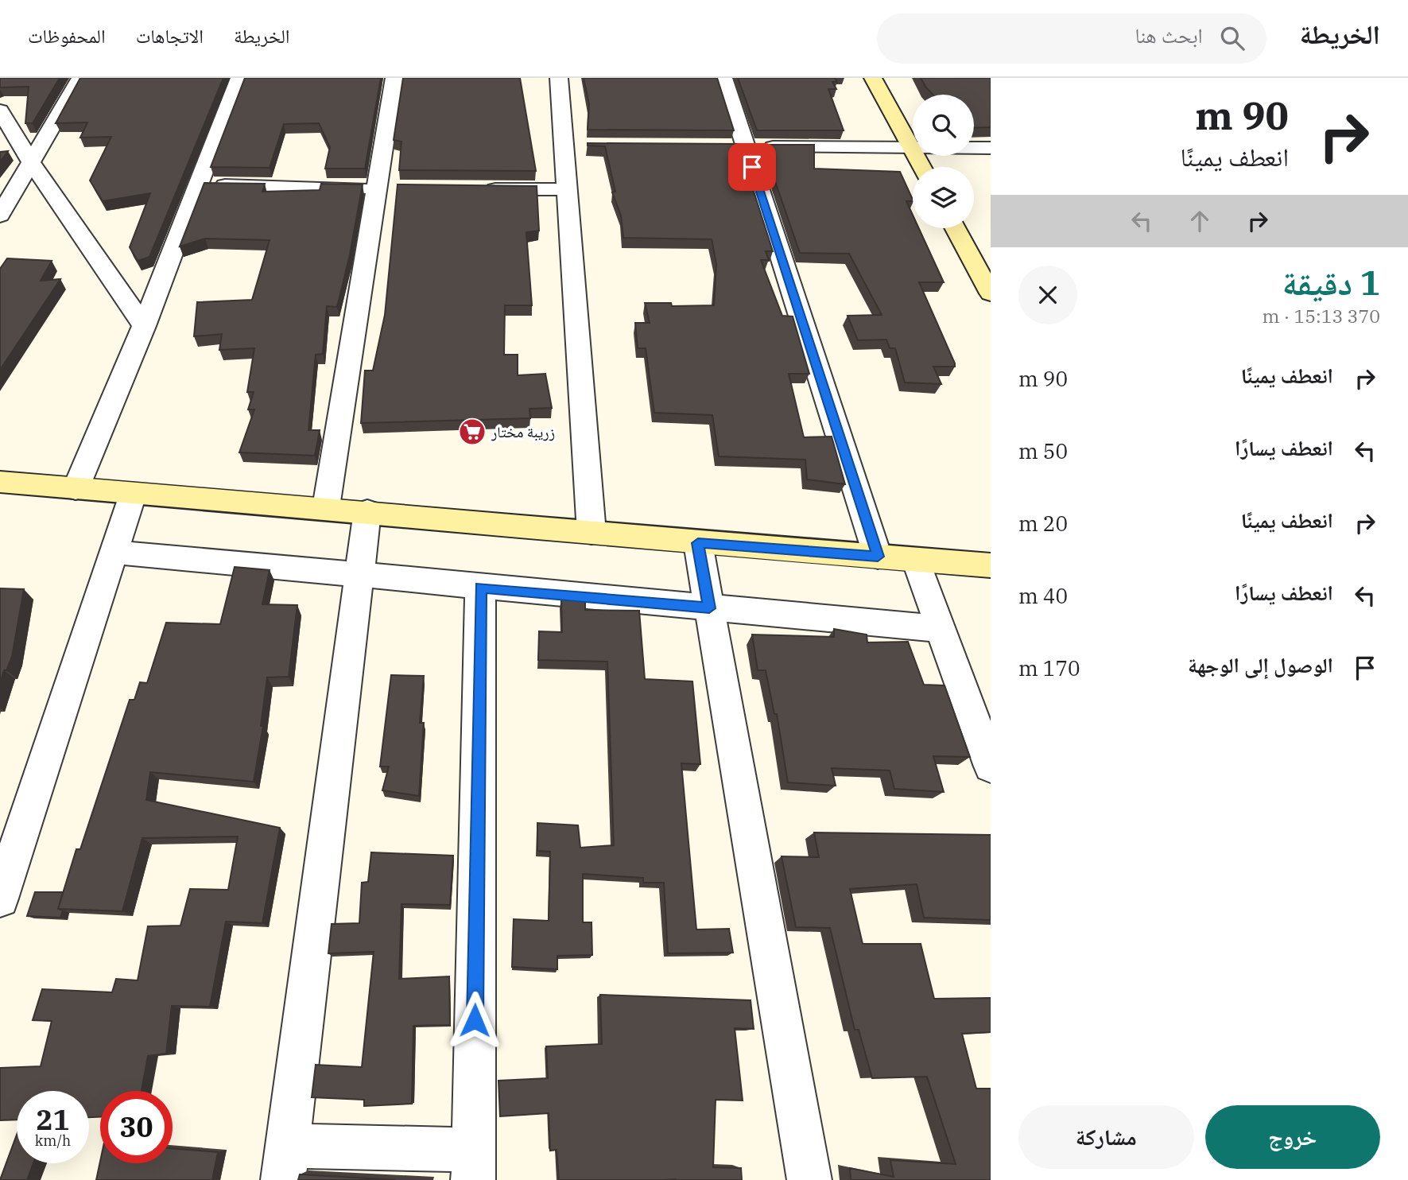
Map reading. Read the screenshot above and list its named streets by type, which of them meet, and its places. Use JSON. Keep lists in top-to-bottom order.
{
  "places": {
    "supermarket": ["زريبة مختار"]
  },
  "page": {
    "header": "الخريطة",
    "search": "ابحث هنا",
    "nav": ["الخريطة", "الاتجاهات", "المحفوظات"],
    "turn": ["90 m", "انعطف يمينًا"],
    "heading": ["1 دقيقة", "370 m · 15:13"],
    "list": [
      {
        "name": "انعطف يمينًا",
        "value": "90 m"
      },
      {
        "name": "انعطف يسارًا",
        "value": "50 m"
      },
      {
        "name": "انعطف يمينًا",
        "value": "20 m"
      },
      {
        "name": "انعطف يسارًا",
        "value": "40 m"
      },
      {
        "name": "الوصول إلى الوجهة",
        "value": "170 m"
      }
    ],
    "speed": "21 km/h",
    "limit": "30",
    "buttons": ["خروج", "مشاركة"]
  }
}
